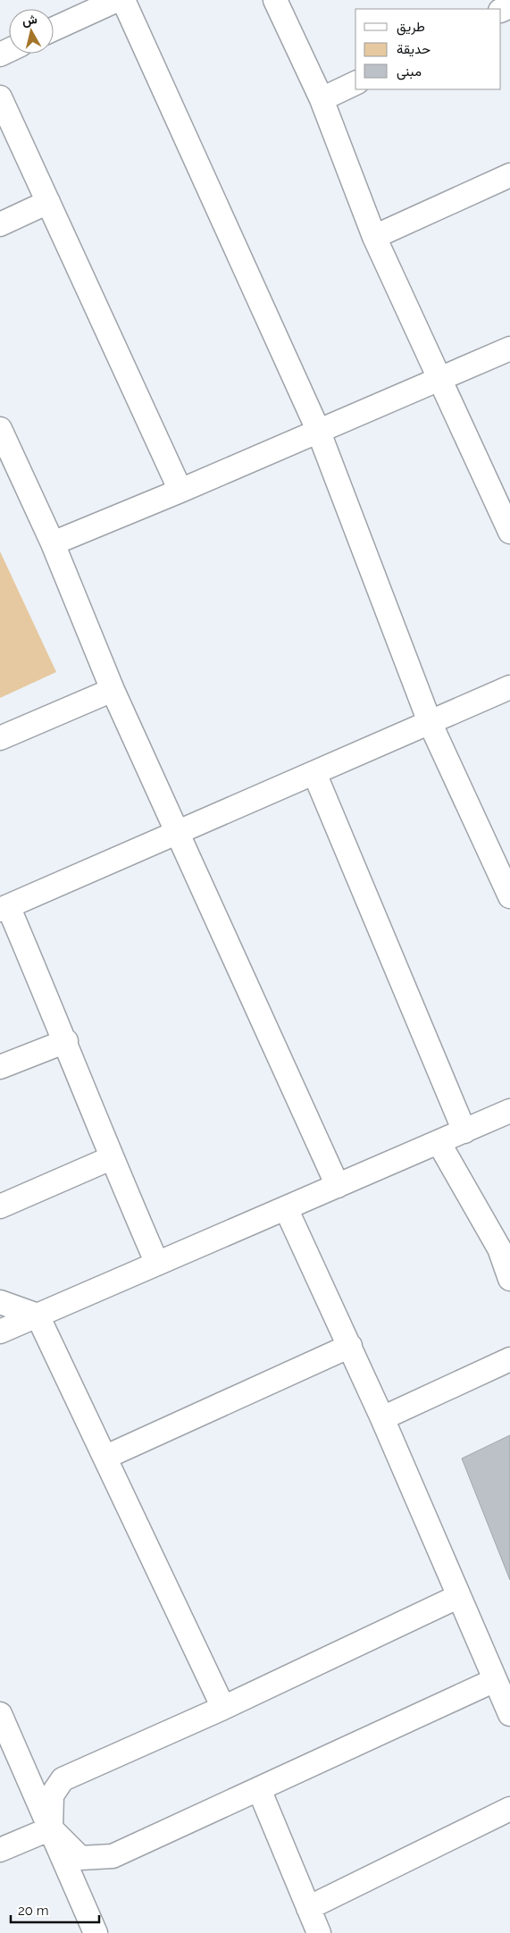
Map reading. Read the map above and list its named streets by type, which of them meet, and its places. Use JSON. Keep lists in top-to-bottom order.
{
  "legend": ["طريق", "حديقة", "مبنى"],
  "scale_bar": "20 m",
  "north": "top"
}
